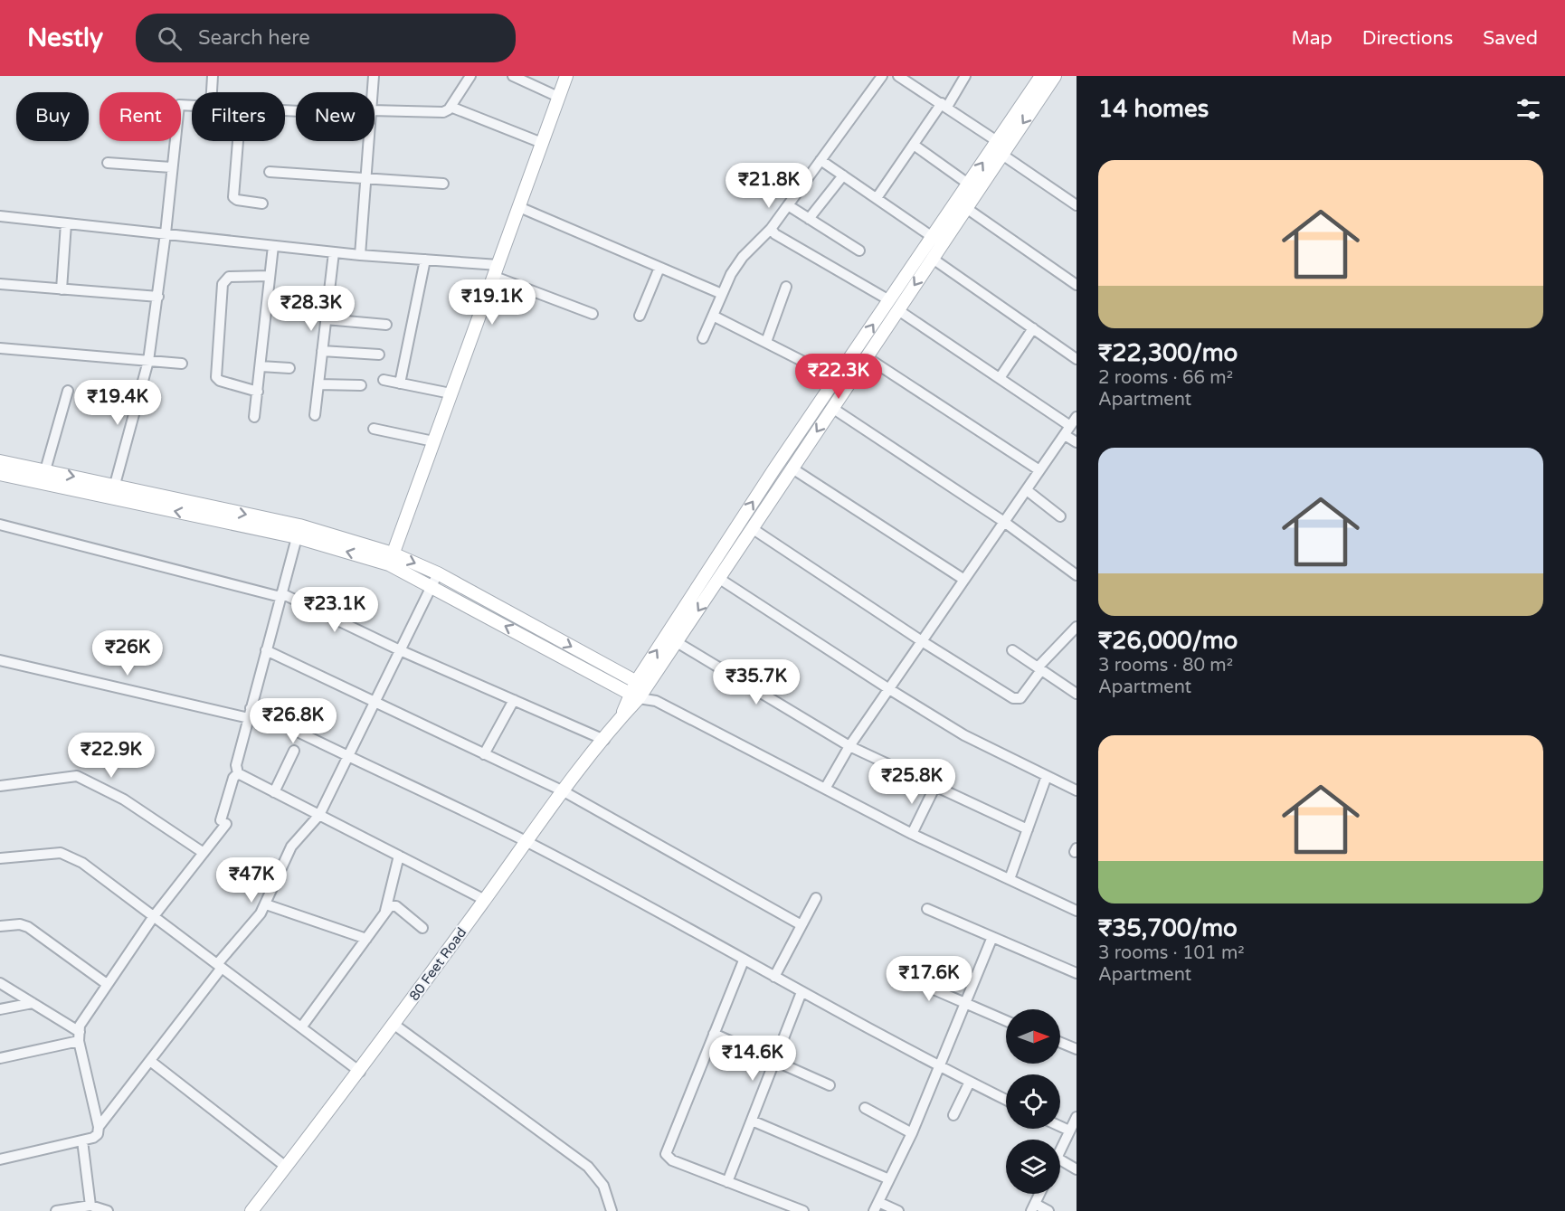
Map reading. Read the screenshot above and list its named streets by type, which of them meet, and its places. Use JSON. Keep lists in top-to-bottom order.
{
  "streets": {
    "main road": ["80 Feet Road"]
  },
  "north": "right",
  "page": {
    "header": "Nestly",
    "search": "Search here",
    "nav": ["Map", "Directions", "Saved"],
    "heading": "14 homes",
    "chip": [
      "Buy",
      "Rent",
      "Filters",
      "New"
    ],
    "list": [
      {
        "name": "₹22,300/mo",
        "note": "2 rooms · 66 m² · Apartment"
      },
      {
        "name": "₹26,000/mo",
        "note": "3 rooms · 80 m² · Apartment"
      },
      {
        "name": "₹35,700/mo",
        "note": "3 rooms · 101 m² · Apartment"
      }
    ],
    "price": [
      "₹21.8K",
      "₹19.1K",
      "₹28.3K",
      "₹22.3K",
      "₹19.4K",
      "₹23.1K",
      "₹26K",
      "₹35.7K",
      "₹26.8K",
      "₹22.9K",
      "₹25.8K",
      "₹47K",
      "₹17.6K",
      "₹14.6K"
    ]
  }
}
